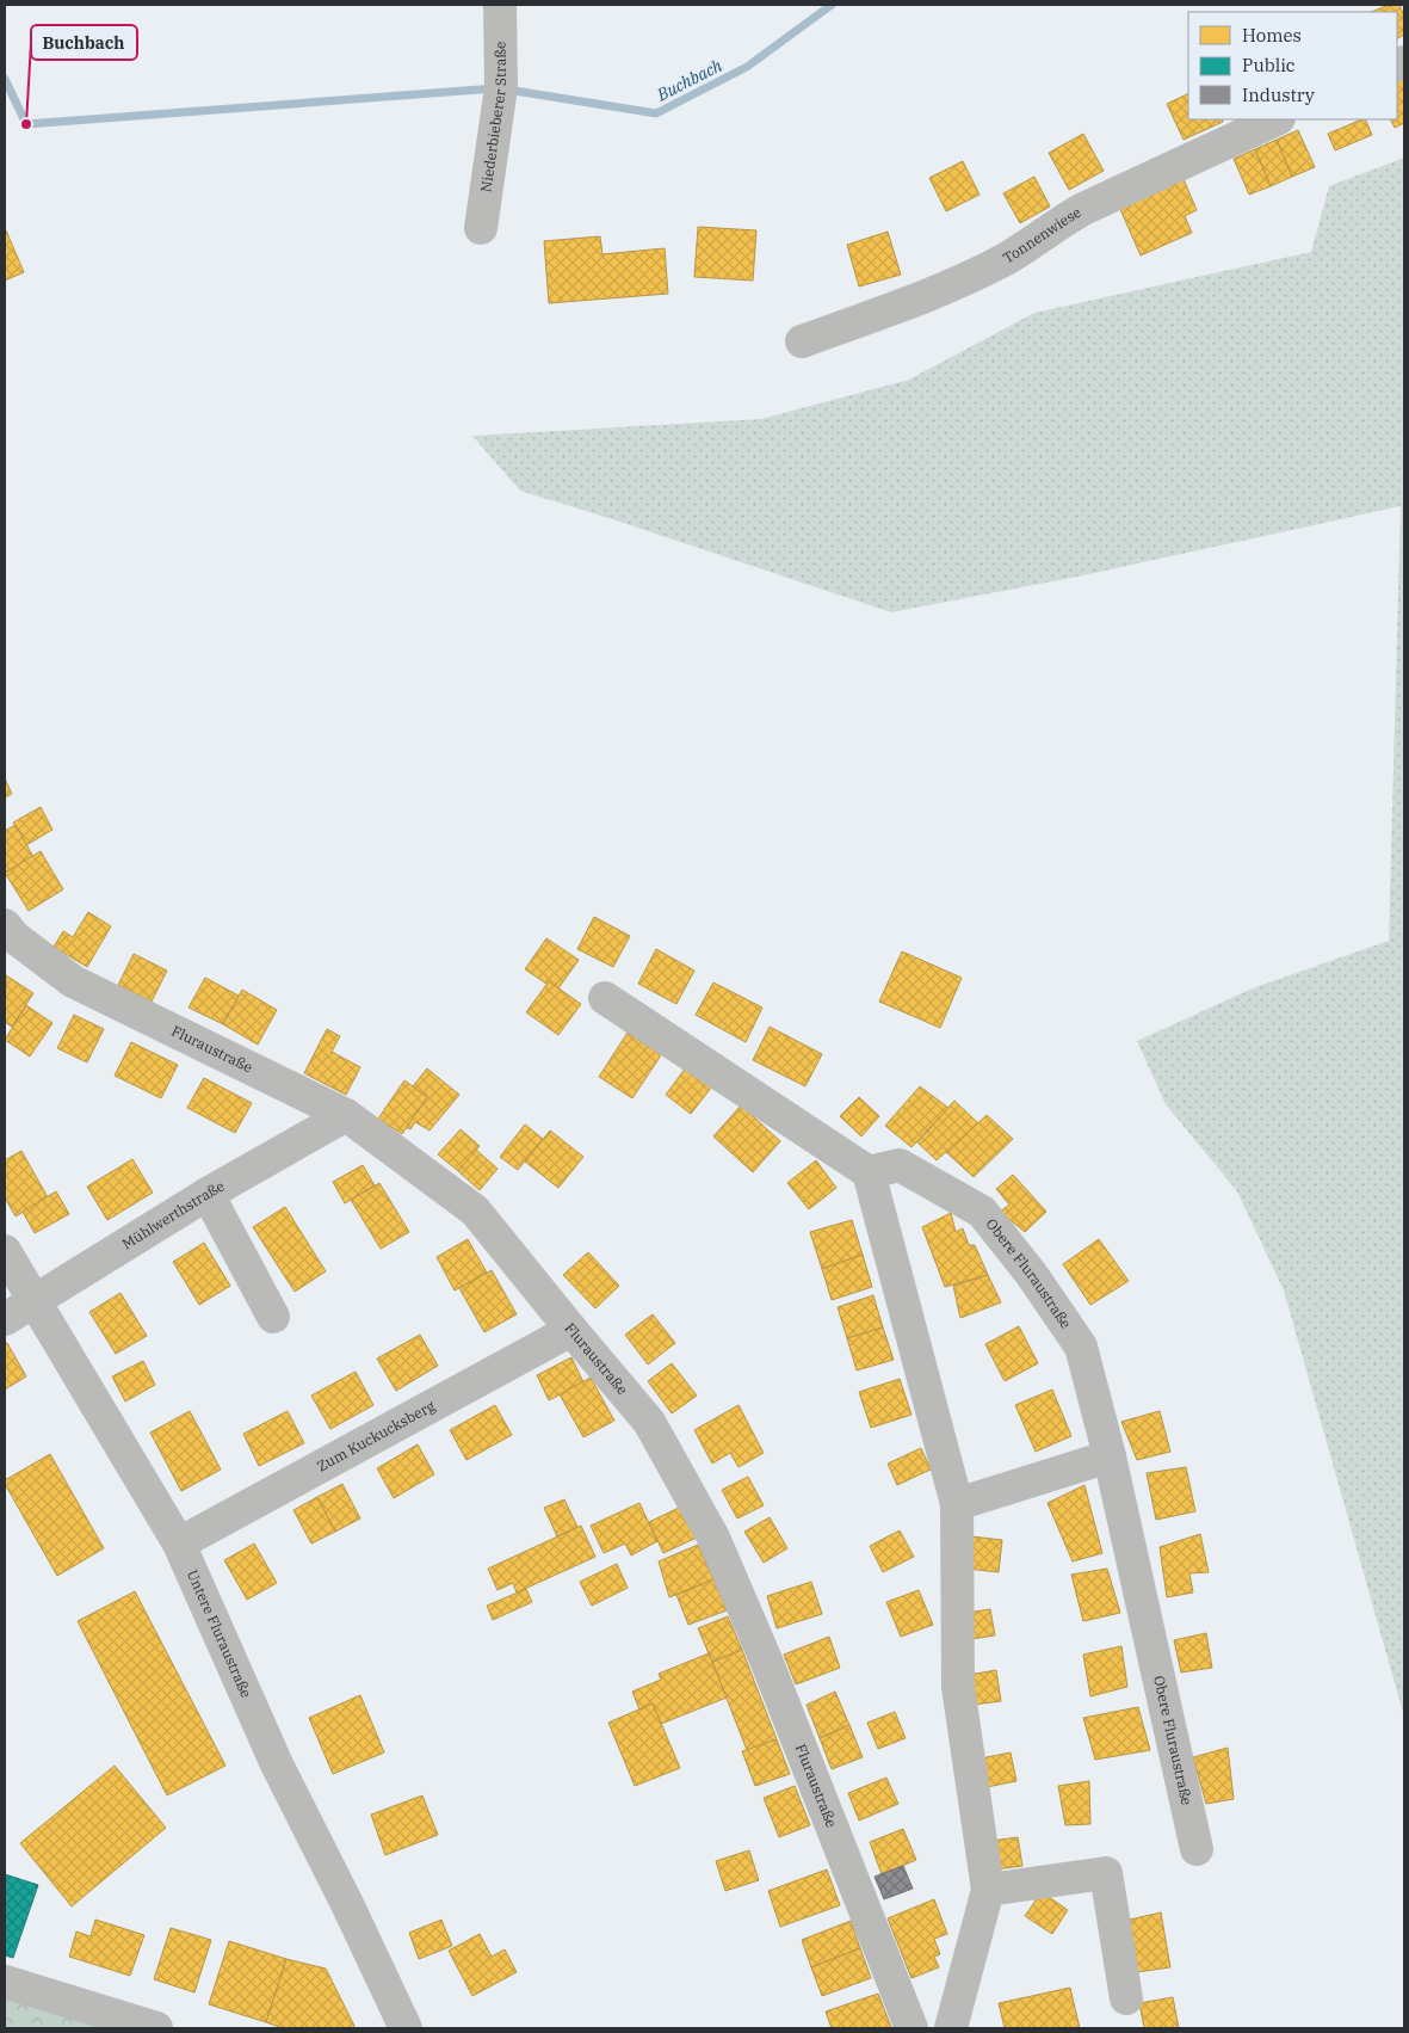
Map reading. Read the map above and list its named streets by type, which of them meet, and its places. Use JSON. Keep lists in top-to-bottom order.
{
  "streets": {
    "street": [
      "Niederbieberer Straße",
      "Tonnenwiese",
      "Fluraustraße",
      "Mühlwerthstraße",
      "Obere Fluraustraße",
      "Zum Kuckucksberg",
      "Untere Fluraustraße"
    ]
  },
  "crossings": [
    ["Fluraustraße", "Mühlwerthstraße"],
    ["Fluraustraße", "Zum Kuckucksberg"],
    ["Mühlwerthstraße", "Untere Fluraustraße"],
    ["Zum Kuckucksberg", "Untere Fluraustraße"]
  ],
  "water": ["Buchbach"],
  "places": ["Buchbach"],
  "legend": ["Homes", "Public", "Industry"]
}
